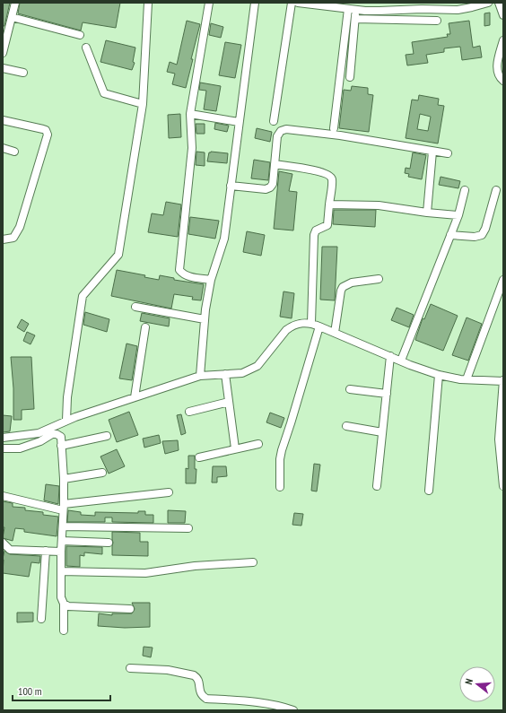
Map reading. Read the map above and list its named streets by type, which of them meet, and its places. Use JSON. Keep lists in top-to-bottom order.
{
  "scale_bar": "100 m",
  "north": "left"
}
